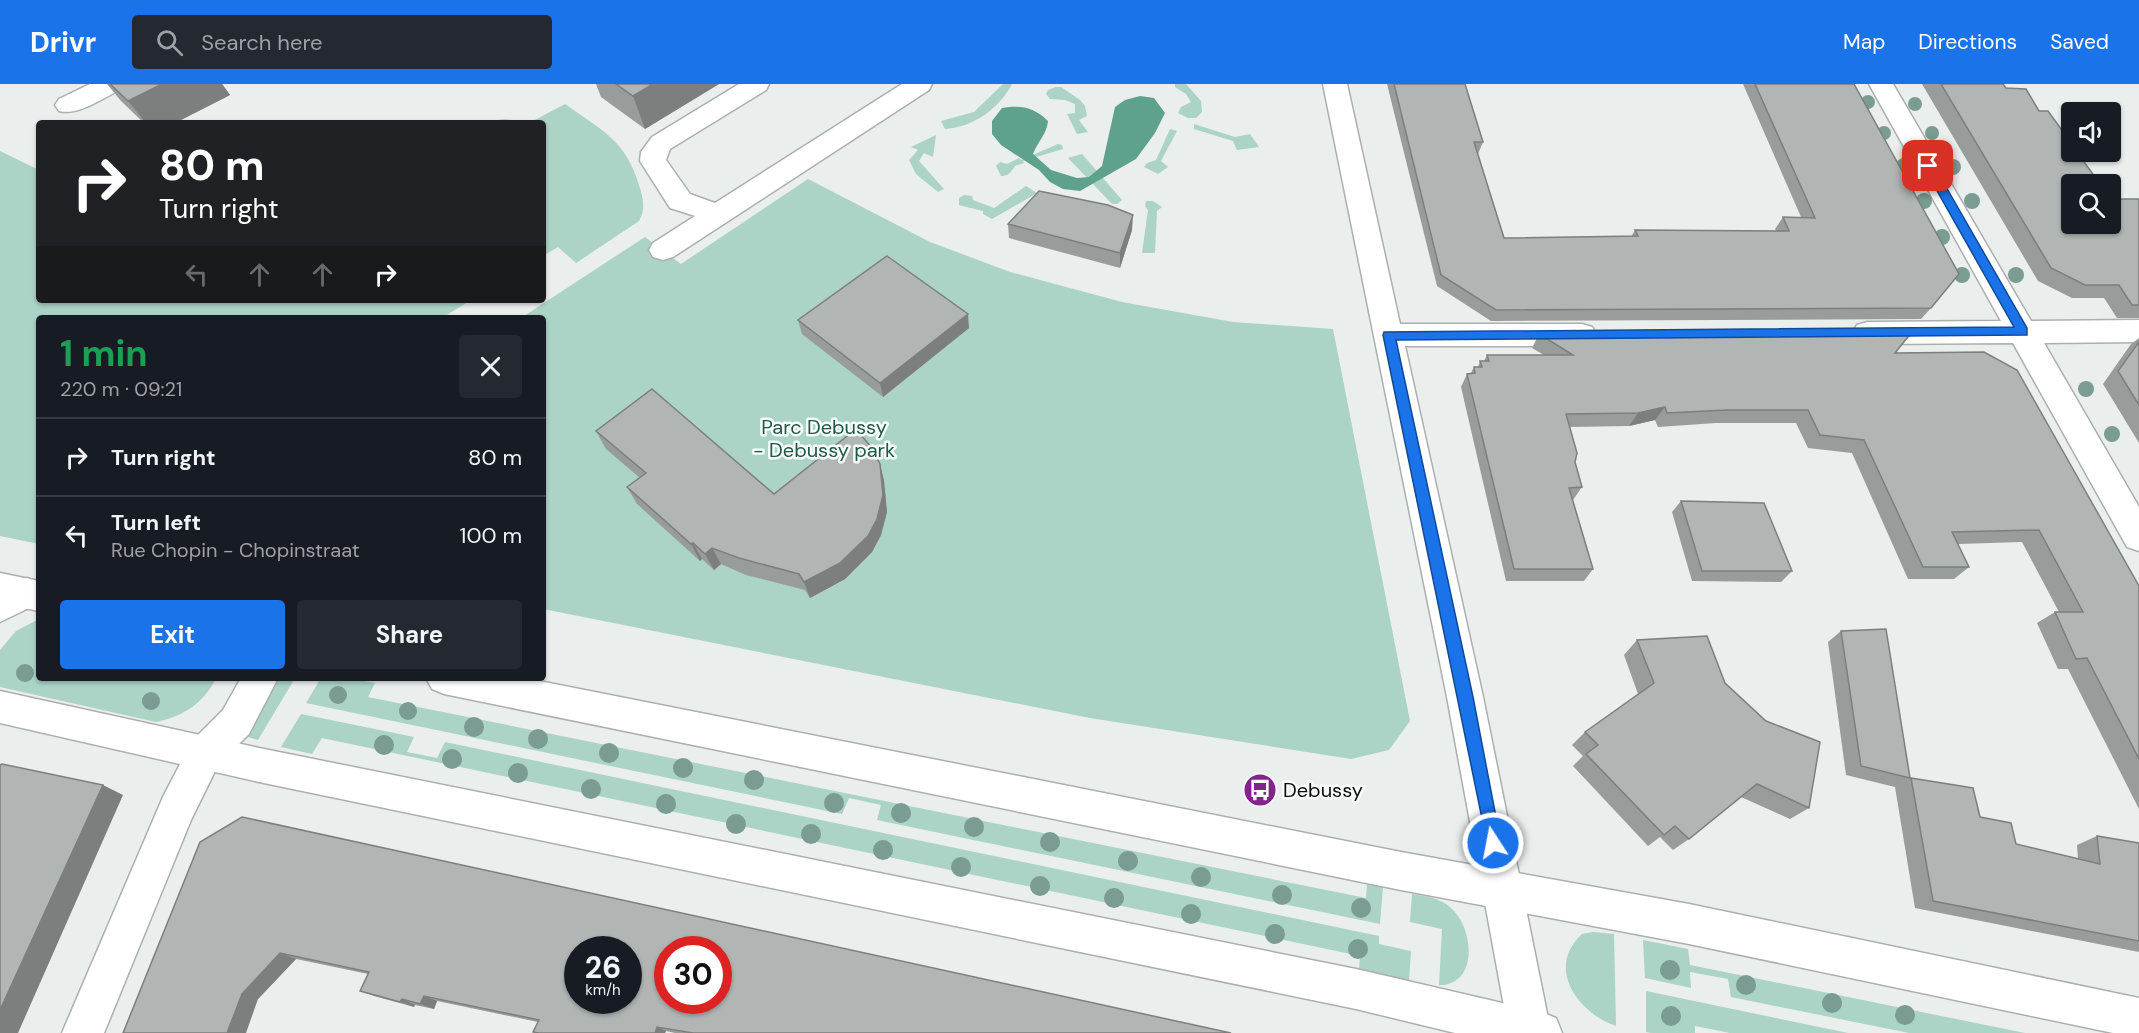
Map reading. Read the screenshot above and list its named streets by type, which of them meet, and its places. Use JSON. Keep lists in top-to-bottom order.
{
  "parks": ["Parc Debussy - Debussy park"],
  "places": {
    "bus stop": ["Debussy"]
  },
  "page": {
    "header": "Drivr",
    "search": "Search here",
    "nav": ["Map", "Directions", "Saved"],
    "turn": ["80 m", "Turn right"],
    "heading": ["1 min", "220 m · 09:21"],
    "list": [
      {
        "name": "Turn right",
        "value": "80 m"
      },
      {
        "name": "Turn left",
        "note": "Rue Chopin - Chopinstraat",
        "value": "100 m"
      }
    ],
    "buttons": ["Exit", "Share"],
    "speed": "26 km/h",
    "limit": "30"
  }
}
